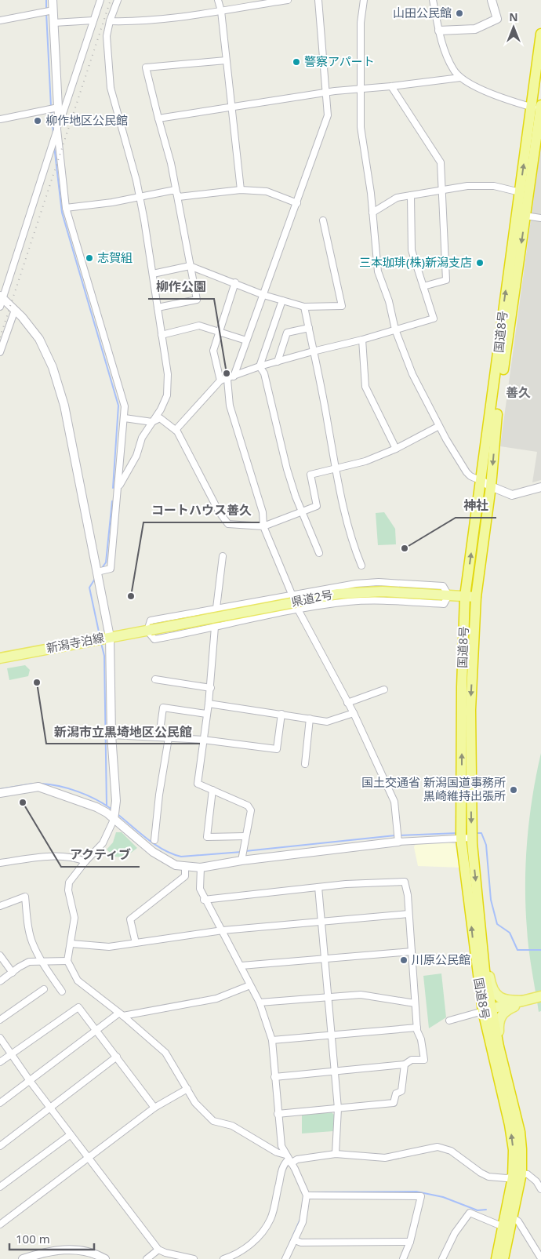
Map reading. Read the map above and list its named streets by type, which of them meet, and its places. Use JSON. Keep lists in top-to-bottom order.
{
  "streets": {
    "highway": ["国道8号"],
    "main road": ["県道2号", "新潟寺泊線"]
  },
  "crossings": [
    ["国道8号", "県道2号"],
    ["県道2号", "新潟寺泊線"]
  ],
  "districts": ["善久"],
  "places": [
    "山田公民館",
    "警察アパート",
    "柳作地区公民館",
    "志賀組",
    "三本珈琲(株)新潟支店",
    "柳作公園",
    "神社",
    "コートハウス善久",
    "新潟市立黒埼地区公民館",
    "国土交通省 新潟国道事務所 黒崎維持出張所",
    "アクティブ",
    "川原公民館"
  ],
  "scale_bar": "100 m",
  "north": "top"
}
